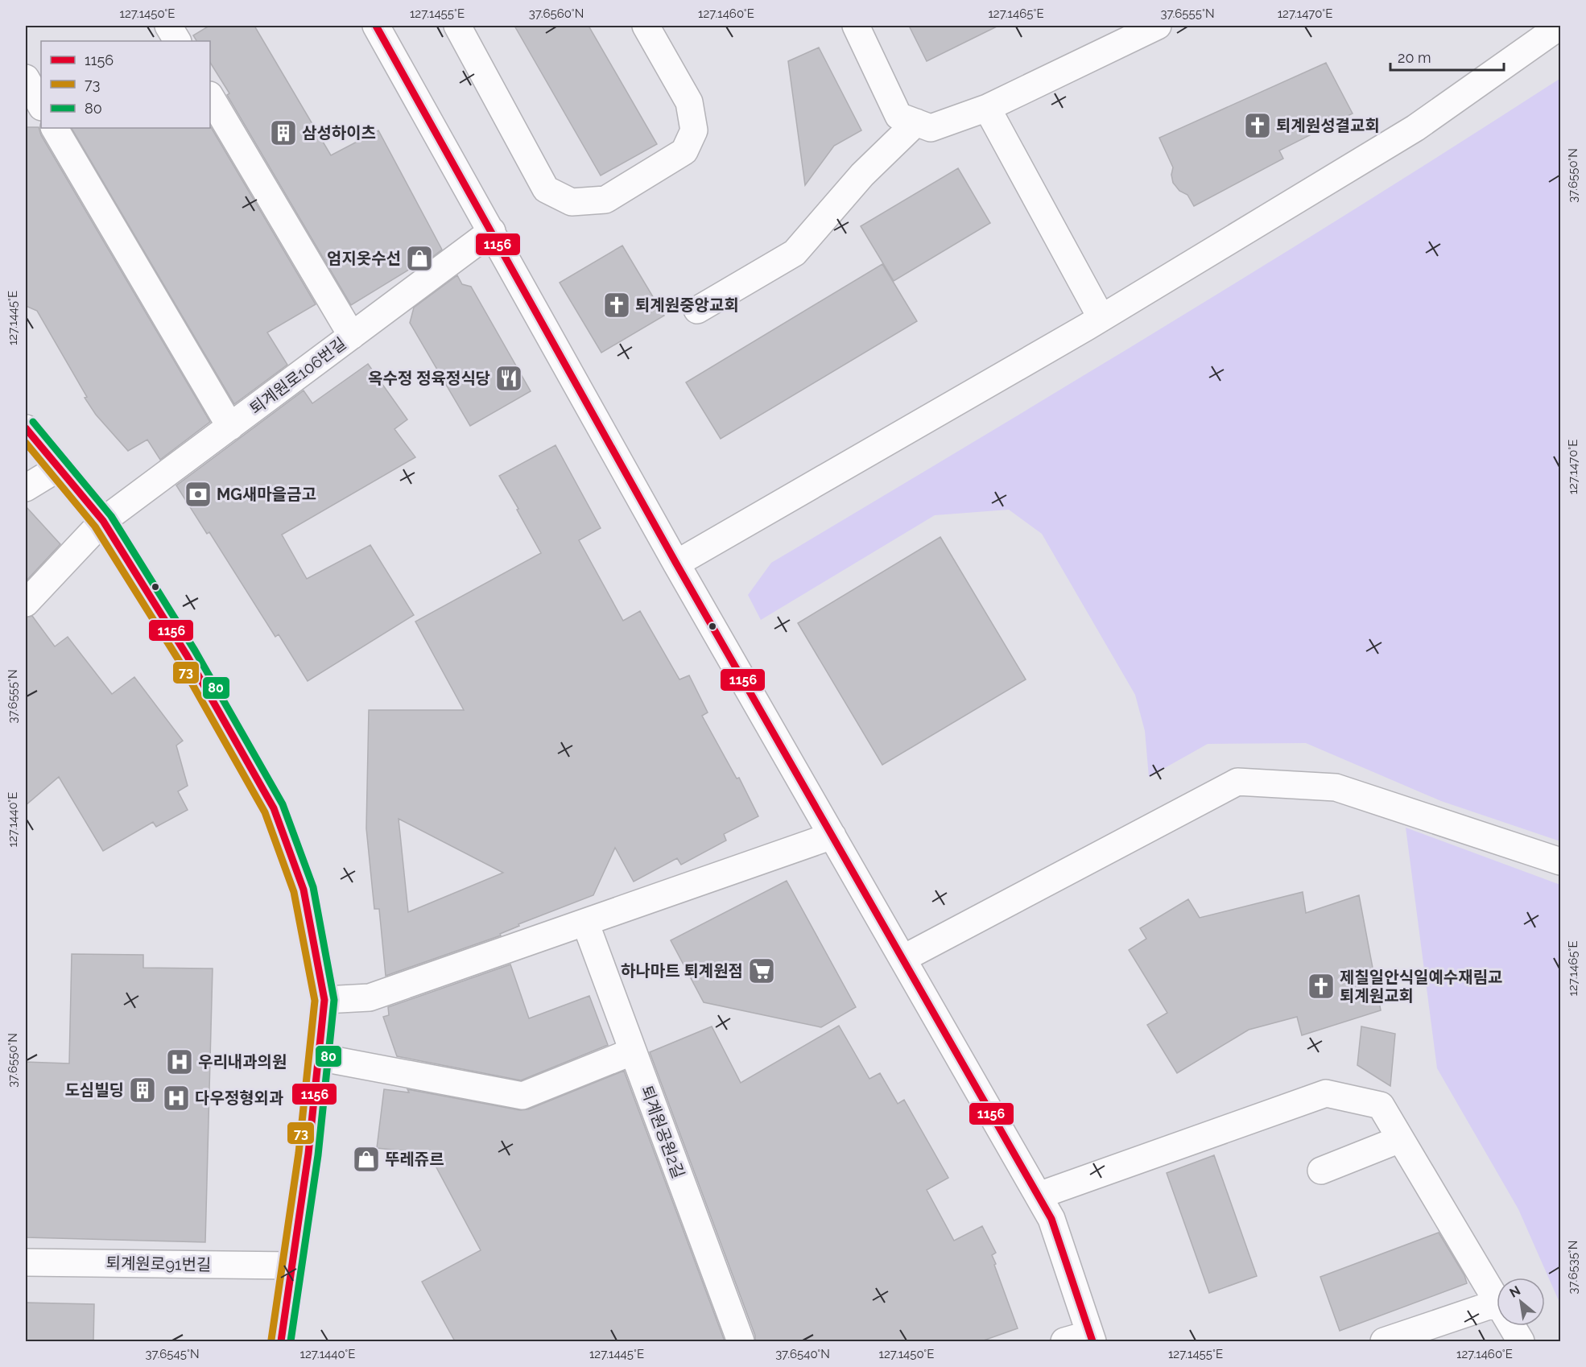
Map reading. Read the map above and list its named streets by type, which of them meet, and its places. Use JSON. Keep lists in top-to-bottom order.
{
  "streets": {
    "street": ["퇴계원로106번길", "퇴계원공원2길", "퇴계원로91번길"]
  },
  "places": {
    "church": ["퇴계원성결교회", "퇴계원중앙교회", "제칠일안식일예수재림교 퇴계원교회"],
    "building": ["삼성하이츠", "도심빌딩"],
    "shop": ["엄지옷수선", "뚜레쥬르"],
    "restaurant": ["옥수정 정육정식당"],
    "bank": ["MG새마을금고"],
    "supermarket": ["하나마트 퇴계원점"],
    "hospital": ["우리내과의원", "다우정형외과"]
  },
  "lines": ["transit line 1156", "transit line 80", "transit line 73"],
  "legend": ["1156", "73", "80"],
  "scale_bar": "20 m",
  "north": "top left",
  "coordinates": [
    "127.1450°E",
    "127.1455°E",
    "37.6560°N",
    "127.1460°E",
    "127.1465°E",
    "37.6555°N",
    "127.1470°E",
    "37.6550°N",
    "127.1445°E",
    "127.1440°E",
    "37.6535°N",
    "37.6545°N",
    "37.6540°N"
  ]
}
